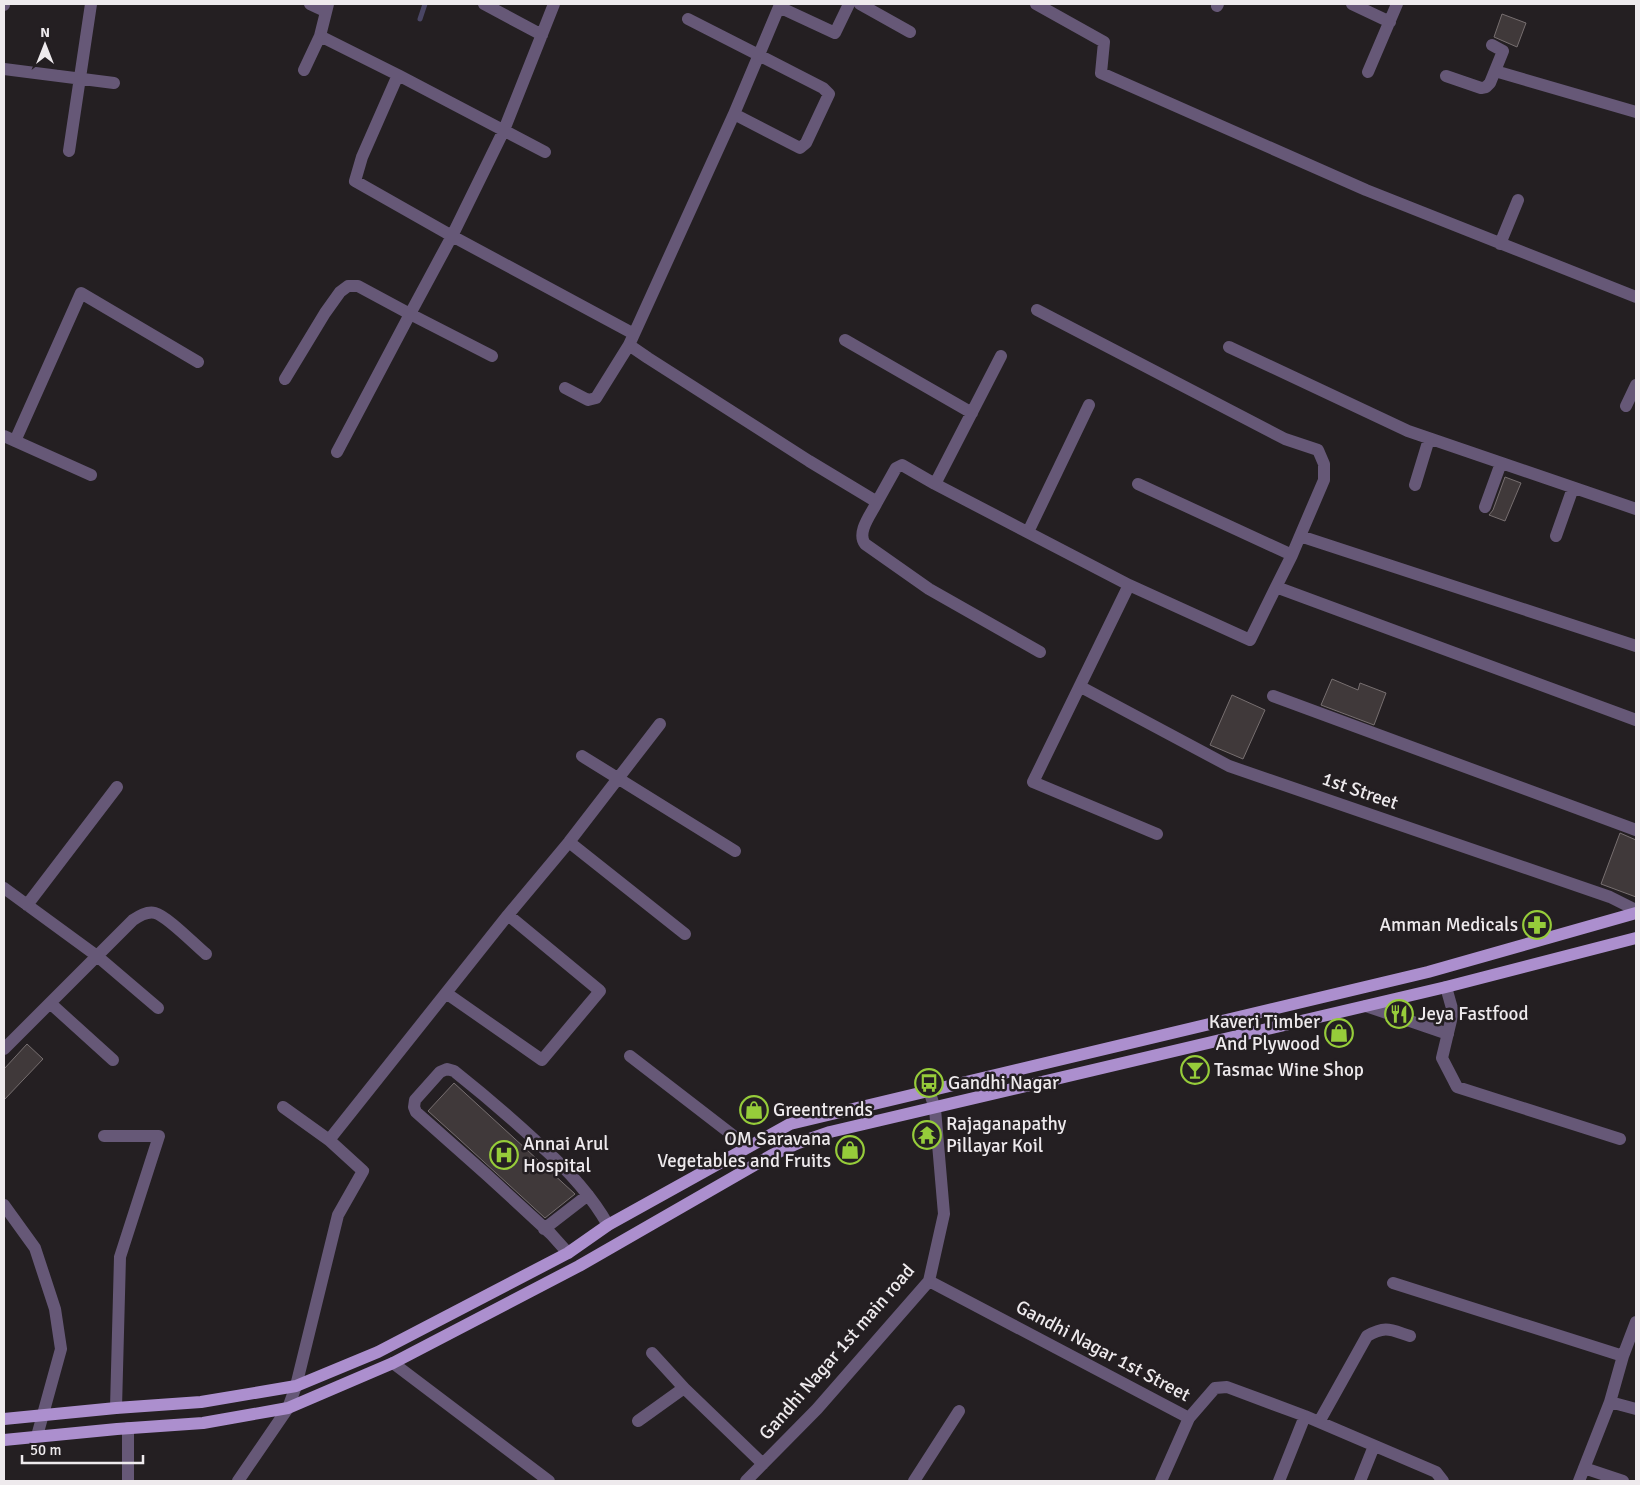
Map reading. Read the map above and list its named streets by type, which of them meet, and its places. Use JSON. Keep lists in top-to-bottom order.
{
  "streets": {
    "street": ["1st Street", "Gandhi Nagar 1st Street", "Gandhi Nagar 1st main road"]
  },
  "crossings": [
    ["Gandhi Nagar 1st Street", "Gandhi Nagar 1st main road"]
  ],
  "places": {
    "pharmacy": ["Amman Medicals"],
    "restaurant": ["Jeya Fastfood"],
    "shop": ["Kaveri Timber And Plywood", "Greentrends", "OM Saravana Vegetables and Fruits"],
    "bar": ["Tasmac Wine Shop"],
    "bus stop": ["Gandhi Nagar"],
    "temple": ["Rajaganapathy Pillayar Koil"],
    "hospital": ["Annai Arul Hospital"]
  },
  "scale_bar": "50 m",
  "north": "top"
}
